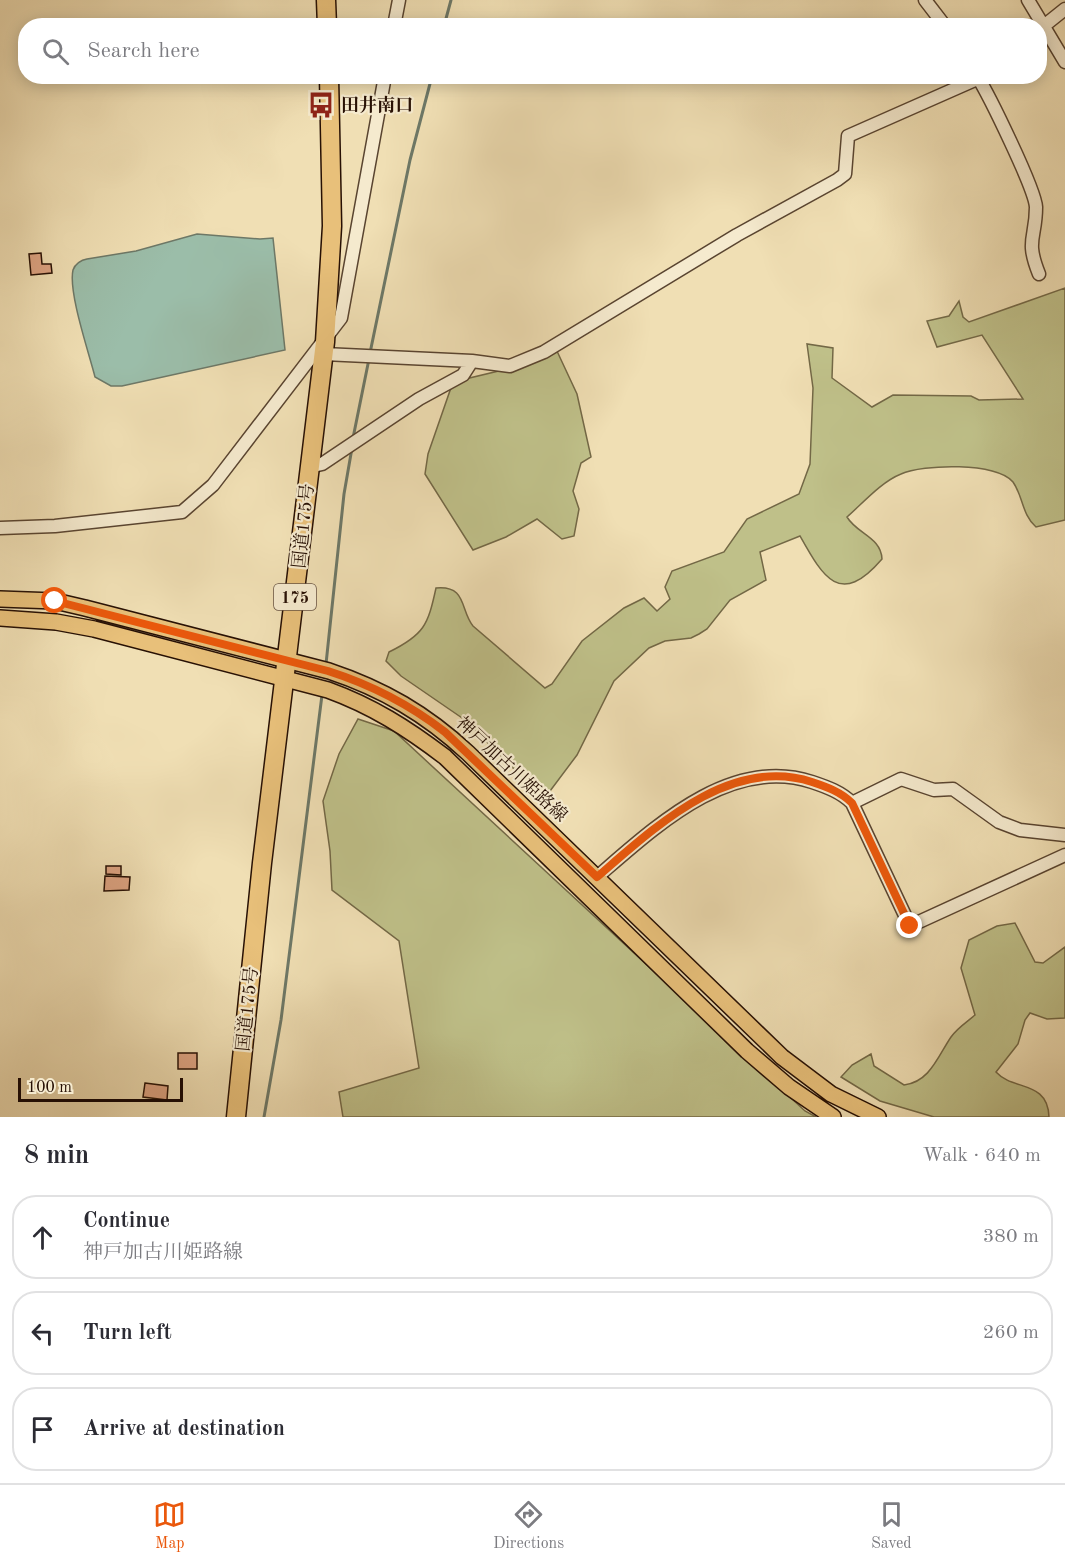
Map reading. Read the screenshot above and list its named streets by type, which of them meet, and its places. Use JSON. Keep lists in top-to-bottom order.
{
  "streets": {
    "highway": ["国道175号", "175"],
    "main road": ["神戸加古川姫路線"]
  },
  "crossings": [
    ["国道175号", "神戸加古川姫路線"]
  ],
  "places": {
    "bus stop": ["田井南口"]
  },
  "scale_bar": "100 m",
  "page": {
    "search": "Search here",
    "scale": "100 m",
    "heading": ["8 min", "Walk · 640 m"],
    "list": [
      ["Continue", "神戸加古川姫路線", "380 m"],
      ["Turn left", "260 m"],
      "Arrive at destination"
    ],
    "nav": ["Map", "Directions", "Saved"]
  }
}
